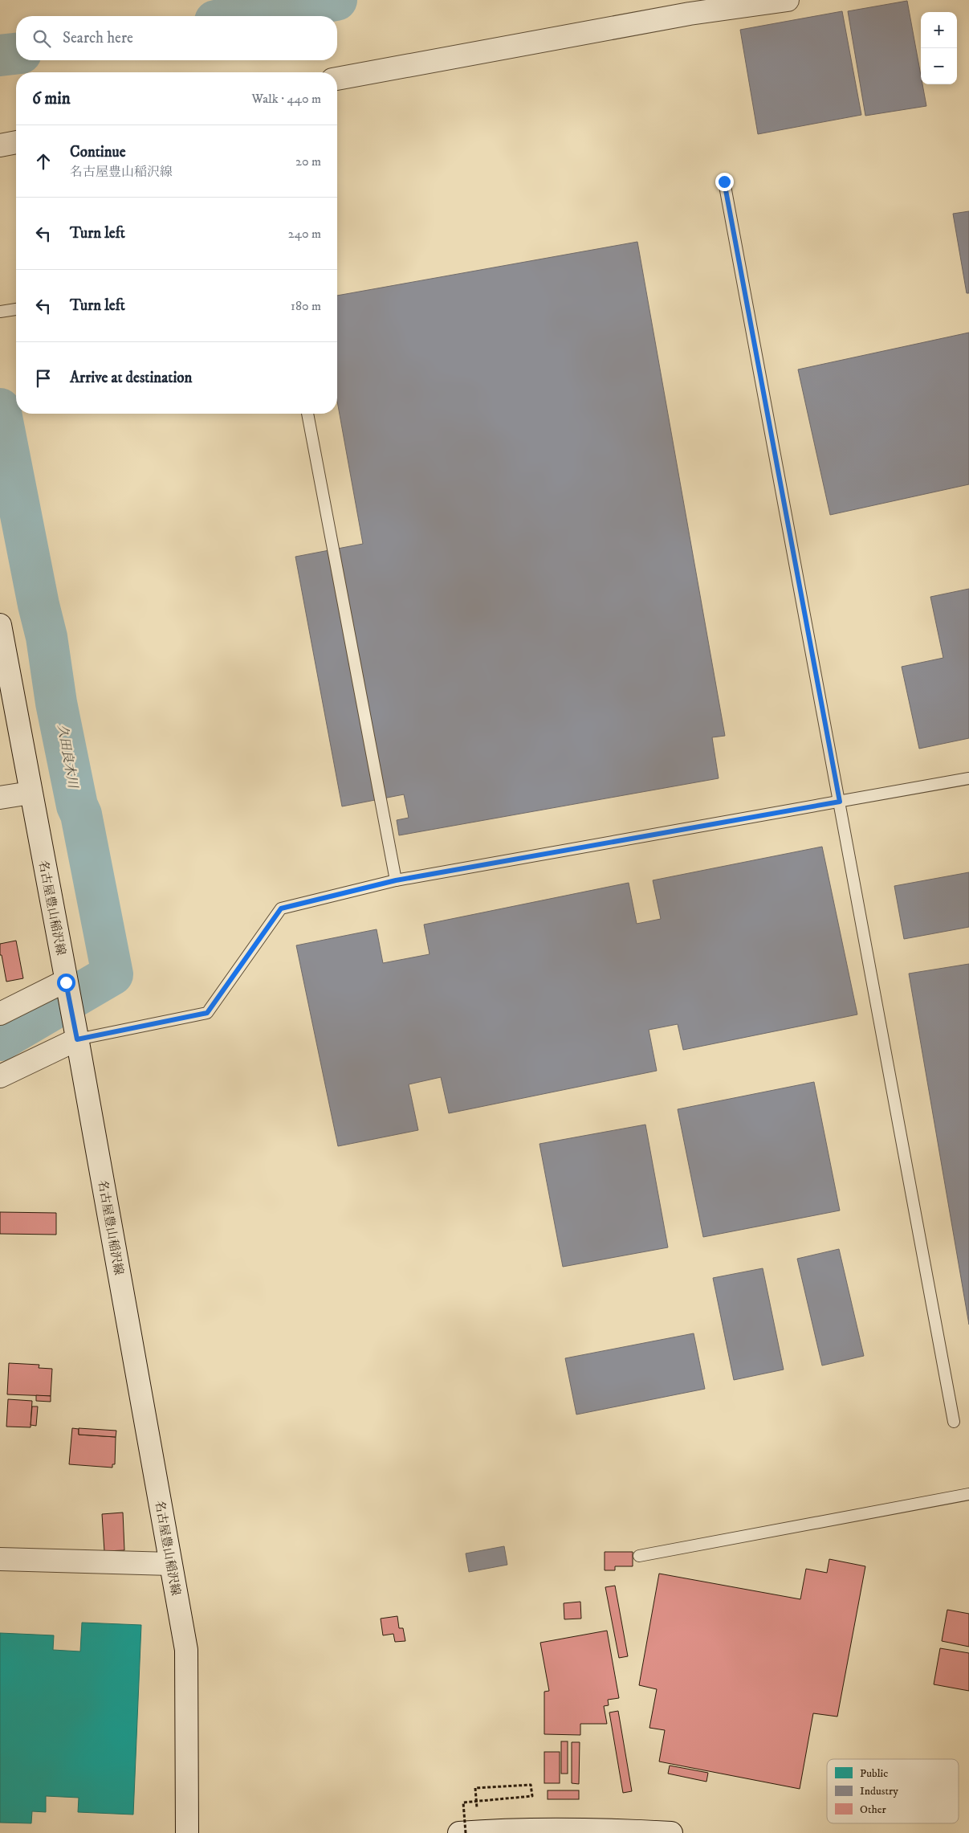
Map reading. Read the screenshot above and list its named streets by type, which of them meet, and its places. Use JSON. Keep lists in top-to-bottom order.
{
  "streets": {
    "main road": ["名古屋豊山稲沢線"]
  },
  "water": ["久田良木川"],
  "legend": ["Public", "Industry", "Other"],
  "page": {
    "map_buttons": ["+", "−"],
    "search": "Search here",
    "heading": ["6 min", "Walk · 440 m"],
    "list": [
      ["Continue", "名古屋豊山稲沢線", "20 m"],
      ["Turn left", "240 m"],
      ["Turn left", "180 m"],
      "Arrive at destination"
    ]
  }
}
